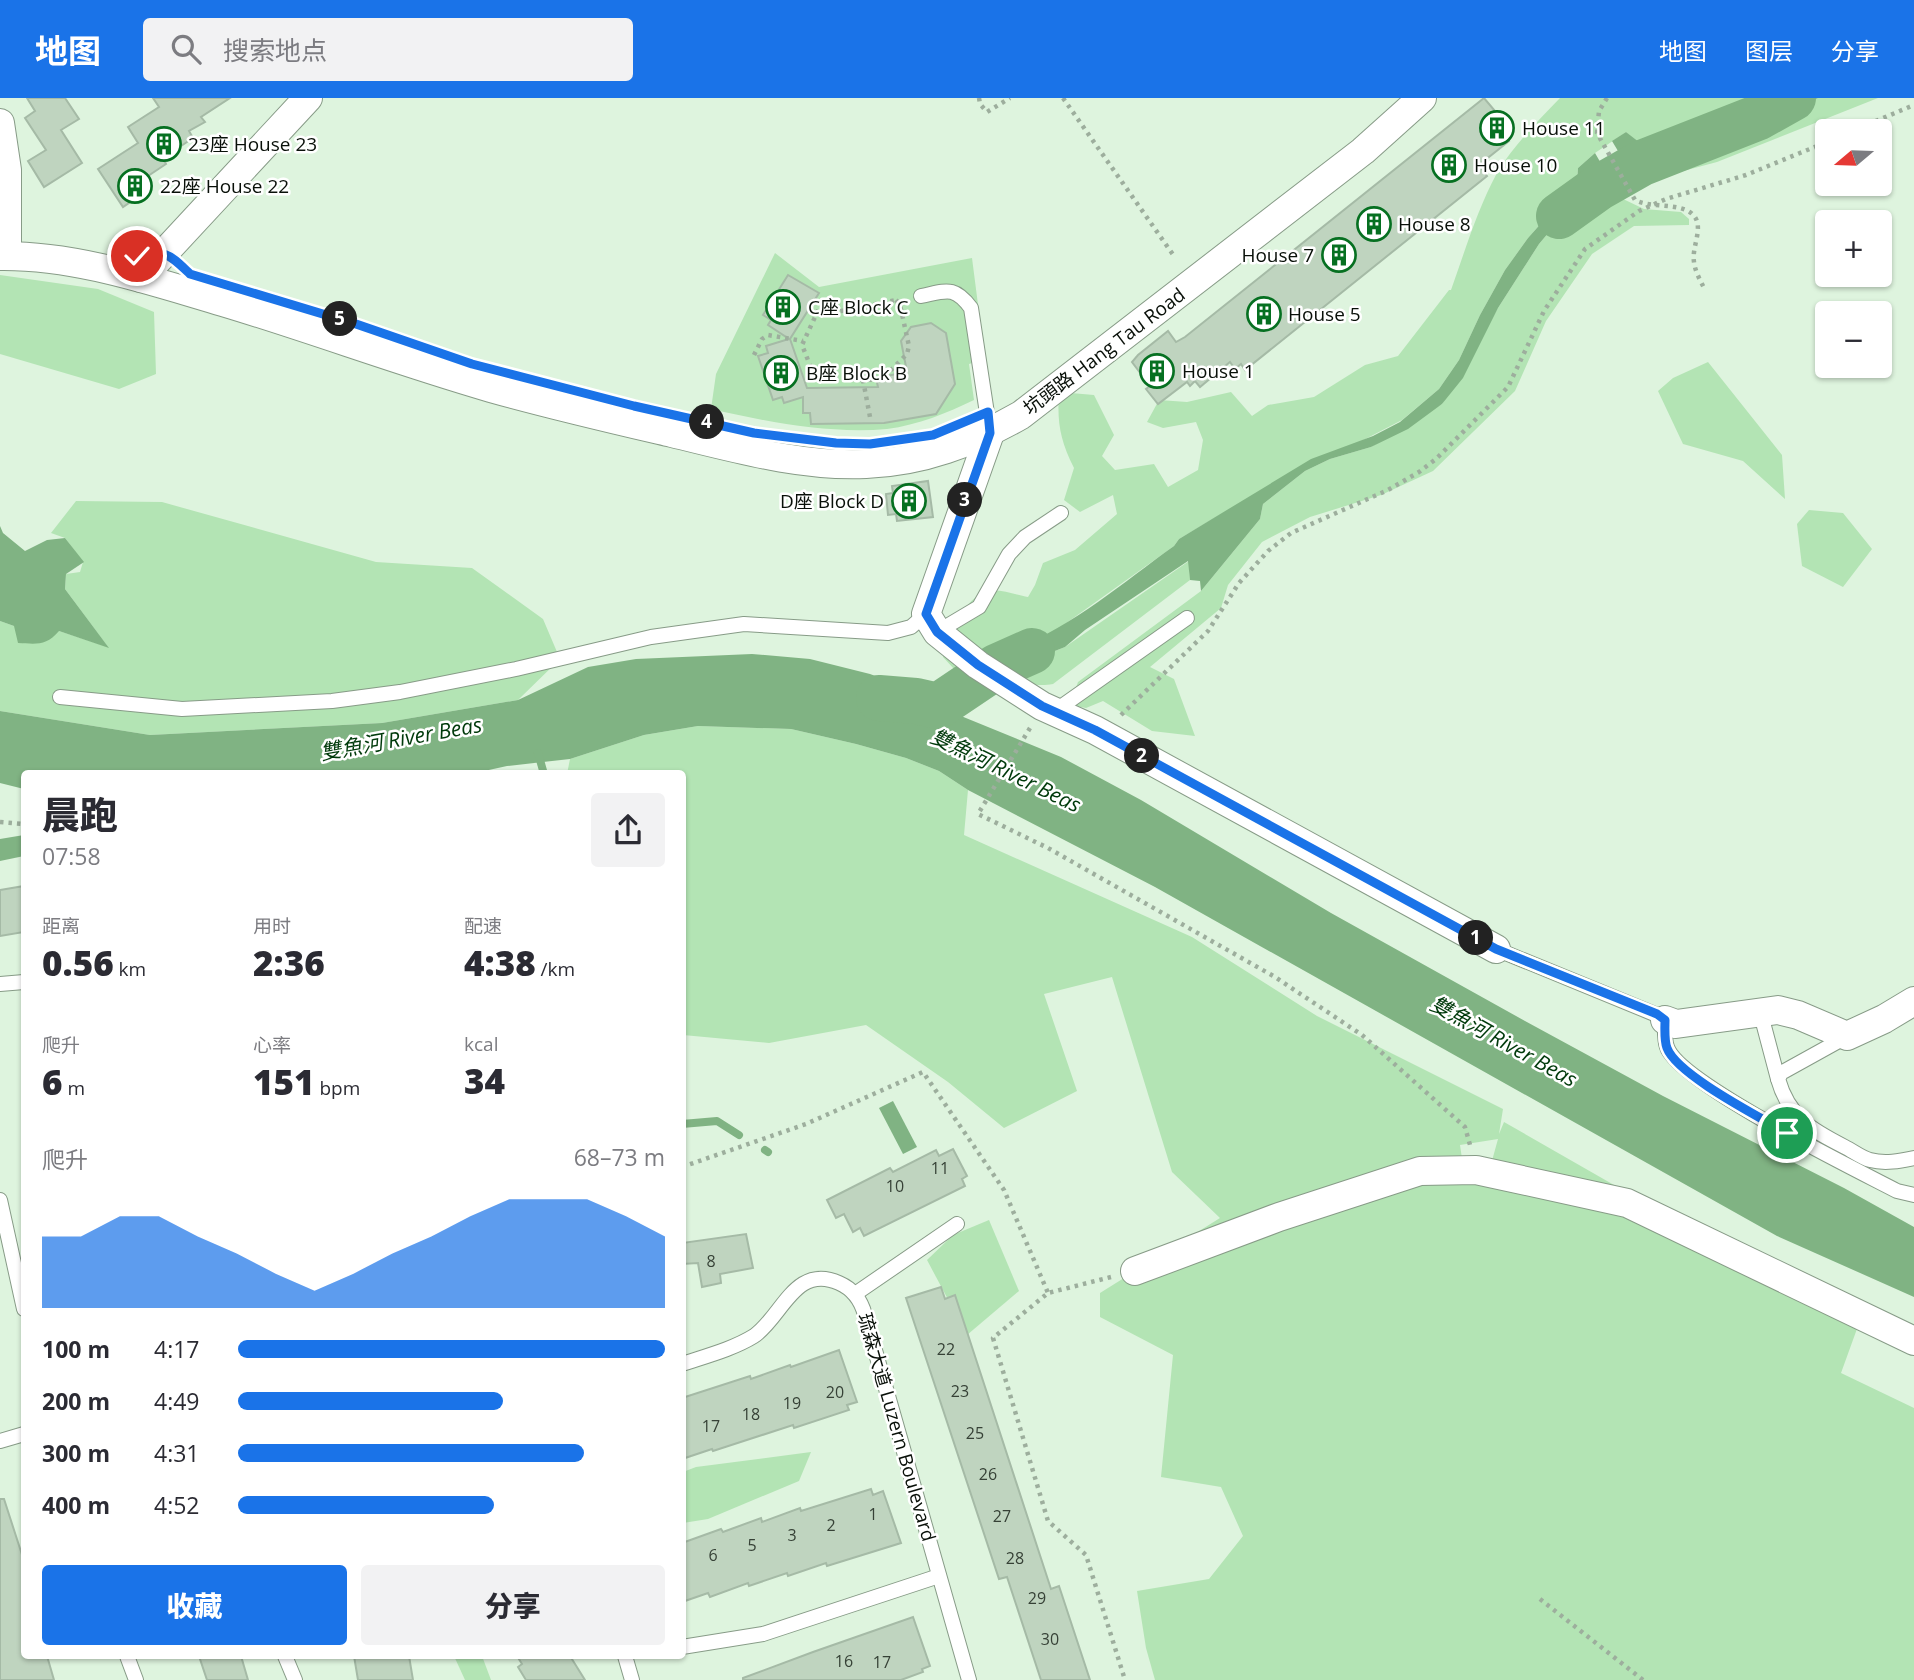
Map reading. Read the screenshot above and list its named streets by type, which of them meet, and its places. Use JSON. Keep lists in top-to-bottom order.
{
  "streets": {
    "street": ["坑頭路 Hang Tau Road"],
    "lane": ["琉森大道 Luzern Boulevard"]
  },
  "water": ["雙魚河 River Beas"],
  "places": {
    "building": [
      "House 11",
      "23座 House 23",
      "House 10",
      "22座 House 22",
      "House 8",
      "House 7",
      "C座 Block C",
      "House 5",
      "House 1",
      "B座 Block B",
      "D座 Block D"
    ]
  },
  "house_numbers": [
    "11",
    "10",
    "8",
    "22",
    "23",
    "20",
    "19",
    "18",
    "17",
    "25",
    "26",
    "1",
    "27",
    "2",
    "3",
    "5",
    "6",
    "28",
    "29",
    "30",
    "16",
    "17"
  ],
  "north": "left",
  "page": {
    "header": "地图",
    "search": "搜索地点",
    "nav": ["地图", "图层", "分享"],
    "map_buttons": ["+", "−"],
    "pins": [
      "5",
      "4",
      "3",
      "2",
      "1"
    ],
    "heading": ["晨跑", "07:58"],
    "stats": [
      ["距离", "0.56 km"],
      ["用时", "2:36"],
      ["配速", "4:38 /km"],
      ["爬升", "6 m"],
      ["心率", "151 bpm"],
      ["kcal", "34"]
    ],
    "chart": ["爬升", "68–73 m"],
    "list": [
      {
        "name": "100 m",
        "note": "4:17"
      },
      {
        "name": "200 m",
        "note": "4:49"
      },
      {
        "name": "300 m",
        "note": "4:31"
      },
      {
        "name": "400 m",
        "note": "4:52"
      }
    ],
    "buttons": ["收藏", "分享"]
  }
}
